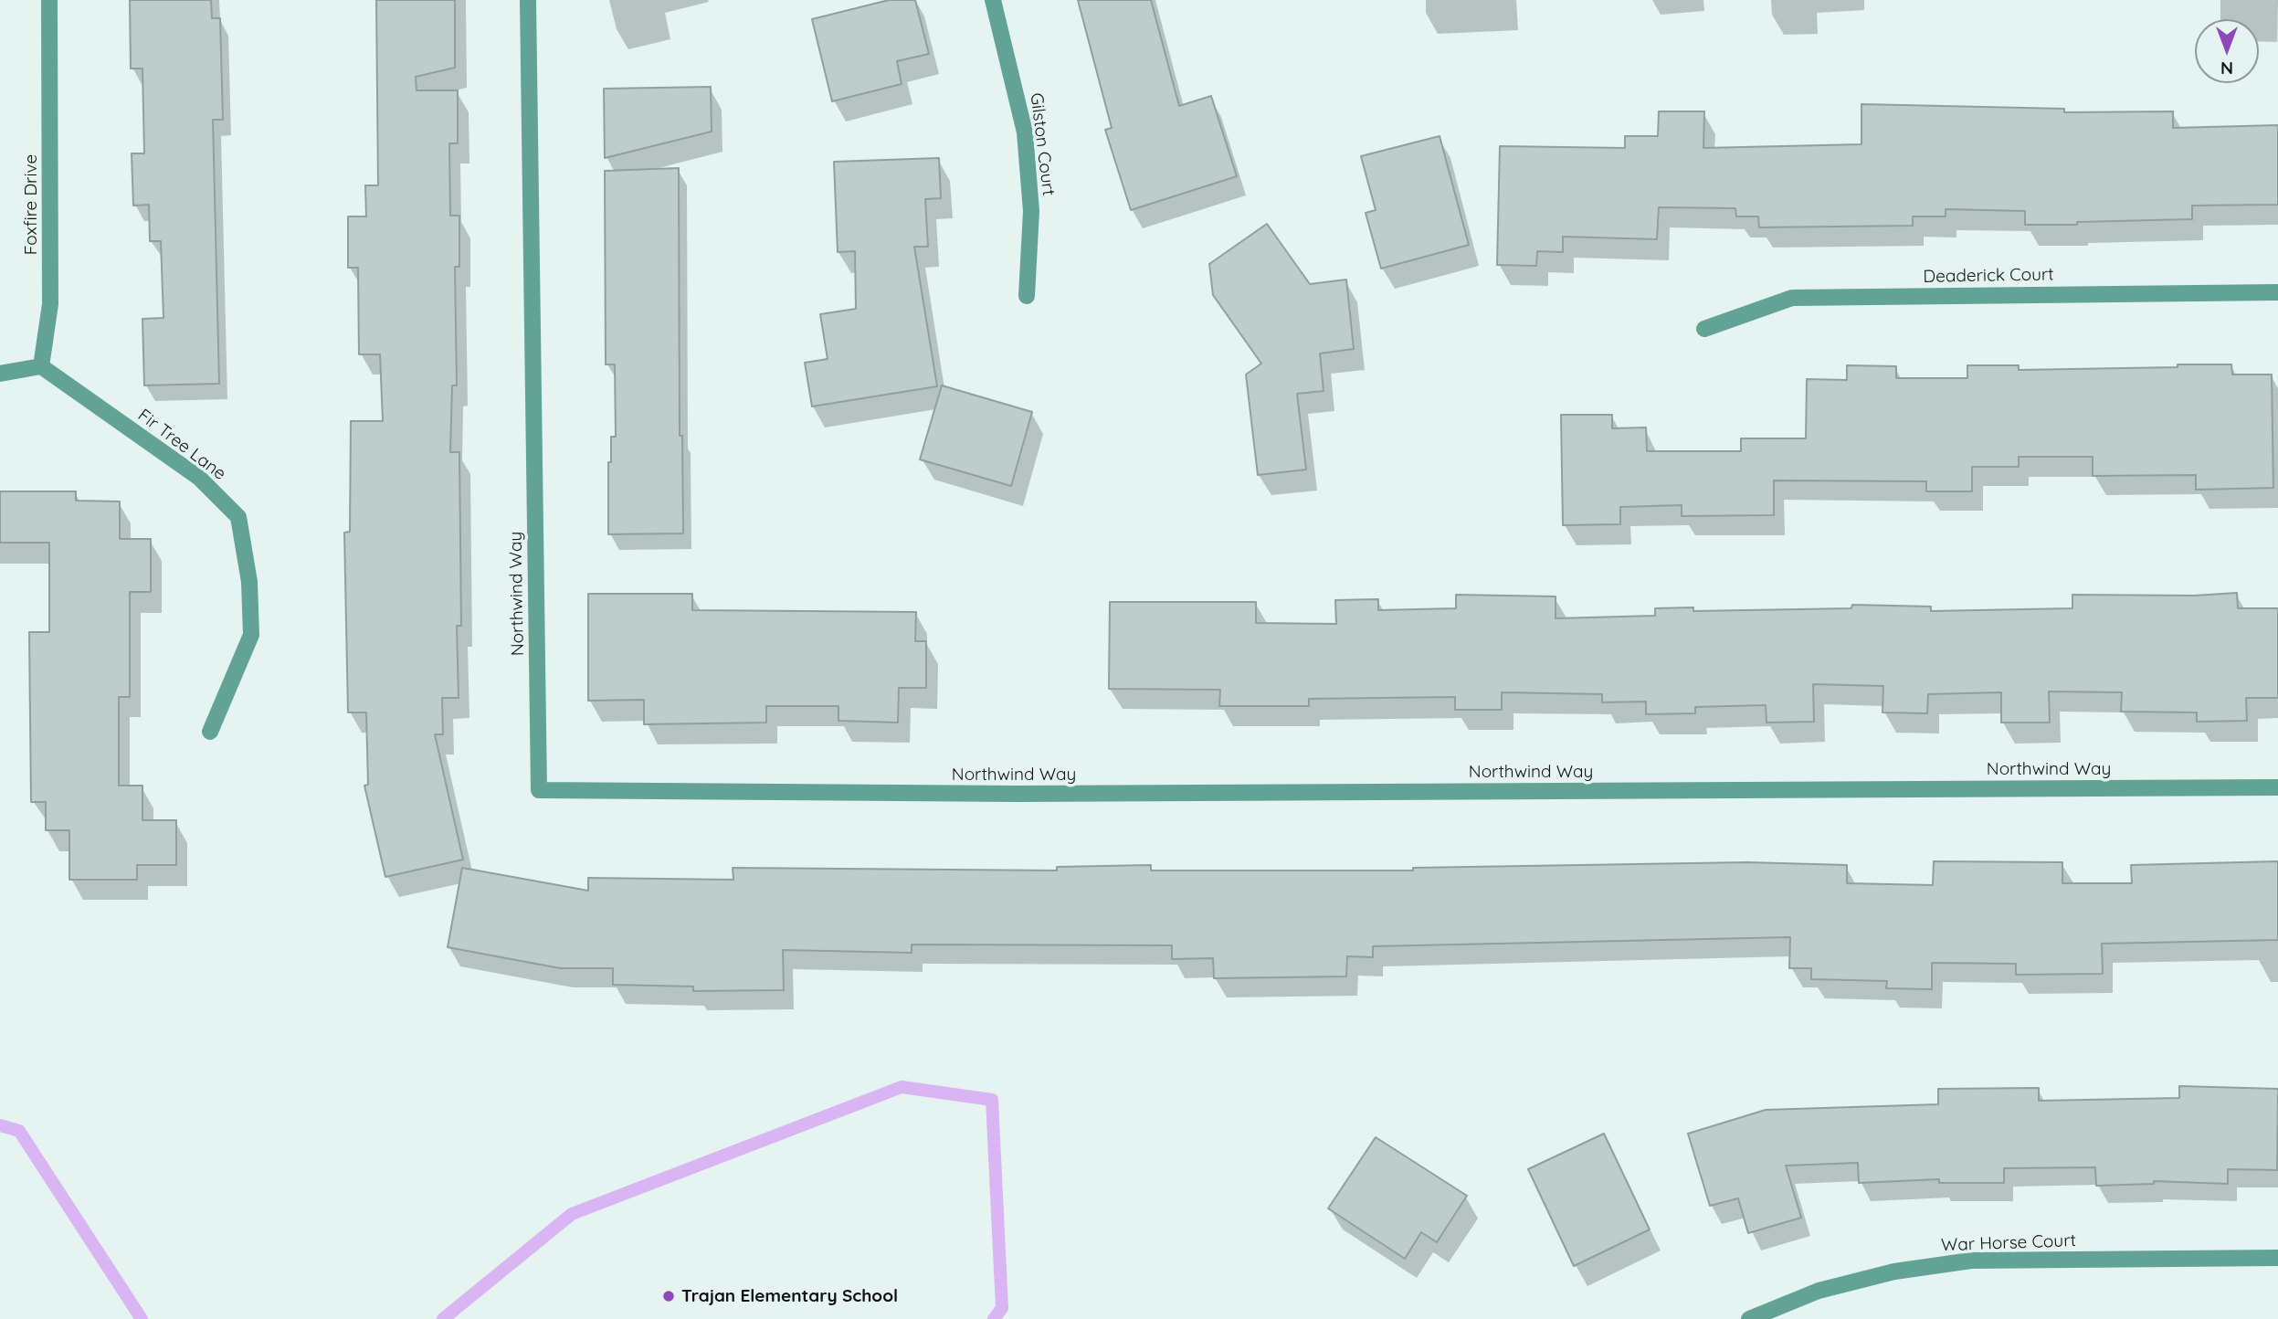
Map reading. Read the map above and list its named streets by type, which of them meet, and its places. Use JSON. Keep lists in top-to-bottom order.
{
  "streets": {
    "street": [
      "Gilston Court",
      "Foxfire Drive",
      "Deaderick Court",
      "Fir Tree Lane",
      "Northwind Way",
      "War Horse Court"
    ]
  },
  "crossings": [
    ["Foxfire Drive", "Fir Tree Lane"]
  ],
  "places": ["Trajan Elementary School"],
  "north": "bottom"
}
